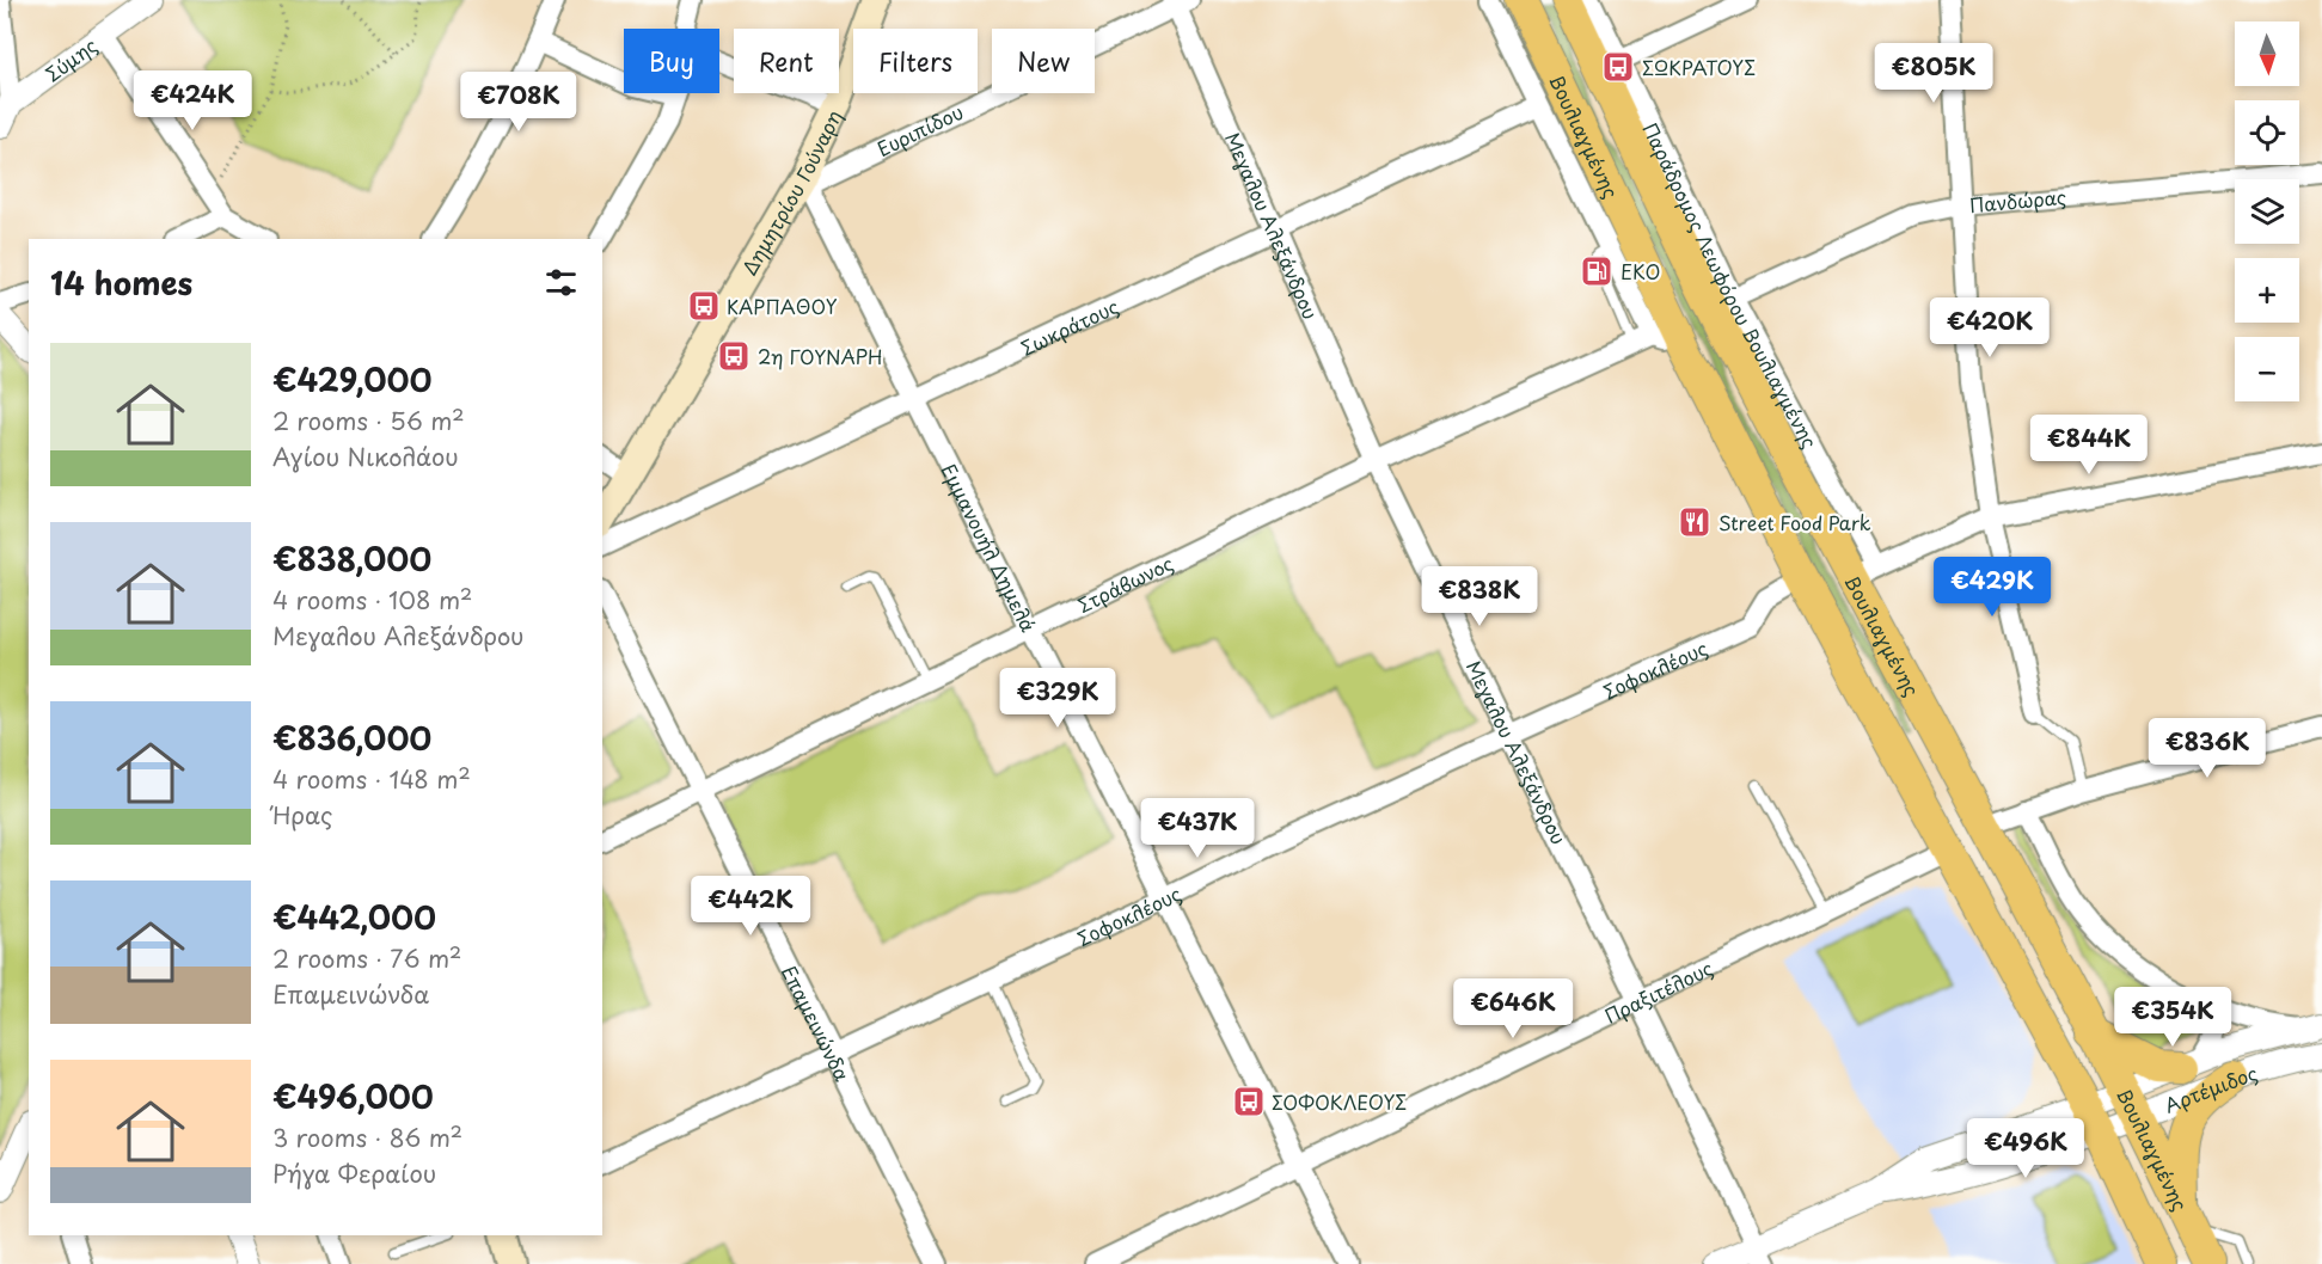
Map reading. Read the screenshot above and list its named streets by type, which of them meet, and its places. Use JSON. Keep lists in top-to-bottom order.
{
  "streets": {
    "main road": ["Βουλιαγμένης", "Δημητρίου Γούναρη"],
    "street": [
      "Σύμης",
      "Ευριπίδου",
      "Πανδώρας",
      "Μεγαλου Αλεξάνδρου",
      "Παράδρομος Λεωφόρου Βουλιαγμένης",
      "Σωκράτους",
      "Εμμανουήλ Δημελά",
      "Στράβωνος",
      "Σοφοκλέους",
      "Πραξιτέλους",
      "Επαμεινώνδα",
      "Αρτέμιδος"
    ]
  },
  "crossings": [
    ["Ευριπίδου", "Δημητρίου Γούναρη"],
    ["Ευριπίδου", "Μεγαλου Αλεξάνδρου"],
    ["Ευριπίδου", "Εμμανουήλ Δημελά"],
    ["Βουλιαγμένης", "Παράδρομος Λεωφόρου Βουλιαγμένης"],
    ["Βουλιαγμένης", "Σοφοκλέους"],
    ["Βουλιαγμένης", "Πραξιτέλους"],
    ["Βουλιαγμένης", "Αρτέμιδος"],
    ["Δημητρίου Γούναρη", "Εμμανουήλ Δημελά"],
    ["Πανδώρας", "Παράδρομος Λεωφόρου Βουλιαγμένης"],
    ["Μεγαλου Αλεξάνδρου", "Σωκράτους"],
    ["Μεγαλου Αλεξάνδρου", "Στράβωνος"],
    ["Μεγαλου Αλεξάνδρου", "Σοφοκλέους"],
    ["Μεγαλου Αλεξάνδρου", "Πραξιτέλους"],
    ["Σωκράτους", "Εμμανουήλ Δημελά"],
    ["Εμμανουήλ Δημελά", "Στράβωνος"],
    ["Εμμανουήλ Δημελά", "Σοφοκλέους"],
    ["Εμμανουήλ Δημελά", "Πραξιτέλους"],
    ["Στράβωνος", "Επαμεινώνδα"],
    ["Σοφοκλέους", "Επαμεινώνδα"]
  ],
  "places": {
    "bus stop": [
      "ΣΩΚΡΑΤΟΥΣ",
      "ΚΑΡΠΑΘΟΥ",
      "2η ΓΟΥΝΑΡΗ",
      "ΣΟΦΟΚΛΕΟΥΣ"
    ],
    "fuel station": ["EKO"],
    "restaurant": ["Street Food Park"]
  },
  "north": "bottom",
  "page": {
    "map_buttons": ["+", "−"],
    "chip": [
      "Buy",
      "Rent",
      "Filters",
      "New"
    ],
    "price": [
      "€805K",
      "€424K",
      "€708K",
      "€420K",
      "€844K",
      "€429K",
      "€838K",
      "€329K",
      "€836K",
      "€437K",
      "€442K",
      "€646K",
      "€354K",
      "€496K"
    ],
    "heading": "14 homes",
    "list": [
      {
        "name": "€429,000",
        "note": "2 rooms · 56 m² · Αγίου Νικολάου"
      },
      {
        "name": "€838,000",
        "note": "4 rooms · 108 m² · Μεγαλου Αλεξάνδρου"
      },
      {
        "name": "€836,000",
        "note": "4 rooms · 148 m² · Ήρας"
      },
      {
        "name": "€442,000",
        "note": "2 rooms · 76 m² · Επαμεινώνδα"
      },
      {
        "name": "€496,000",
        "note": "3 rooms · 86 m² · Ρήγα Φεραίου"
      }
    ]
  }
}
